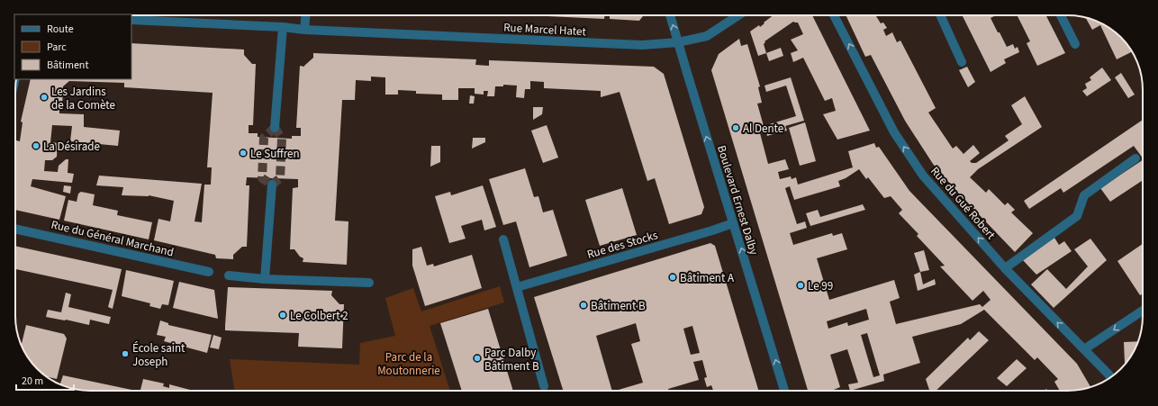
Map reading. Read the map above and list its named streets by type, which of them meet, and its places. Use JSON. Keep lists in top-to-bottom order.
{
  "streets": {
    "street": [
      "Rue Marcel Hatet",
      "Boulevard Ernest Dalby",
      "Rue du Gué Robert",
      "Rue du Général Marchand",
      "Rue des Stocks"
    ]
  },
  "crossings": [
    ["Rue Marcel Hatet", "Boulevard Ernest Dalby"],
    ["Boulevard Ernest Dalby", "Rue des Stocks"]
  ],
  "one_way": ["Boulevard Ernest Dalby", "Rue du Gué Robert"],
  "parks": ["Parc de la Moutonnerie"],
  "places": [
    "Les Jardins de la Comète",
    "Al Dente",
    "La Désirade",
    "Le Suffren",
    "Bâtiment A",
    "Le 99",
    "Bâtiment B",
    "Le Colbert 2",
    "École saint Joseph",
    "Parc Dalby Bâtiment B"
  ],
  "legend": ["Route", "Parc", "Bâtiment"],
  "scale_bar": "20 m"
}
